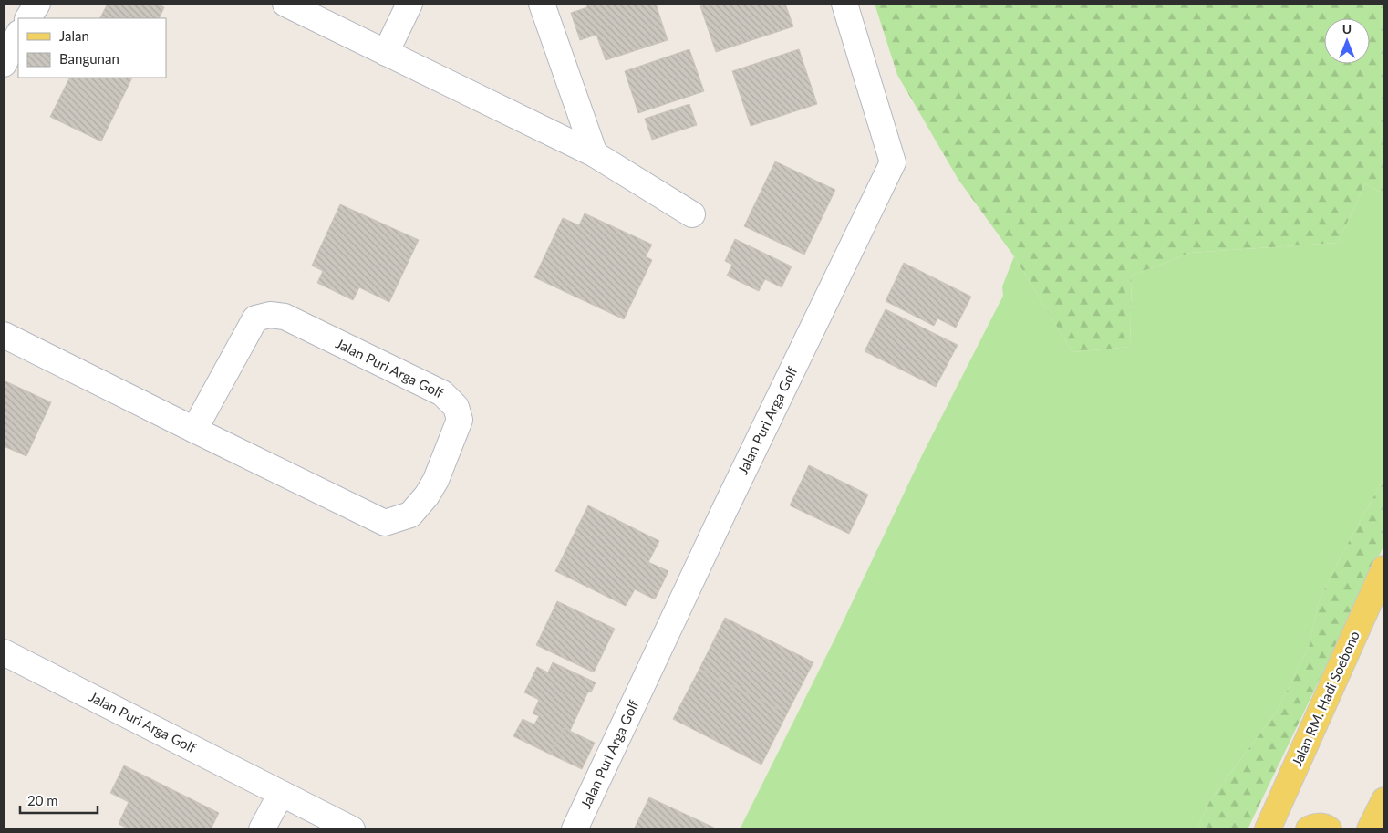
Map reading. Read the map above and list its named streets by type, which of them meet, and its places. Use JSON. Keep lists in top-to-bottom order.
{
  "streets": {
    "main road": ["Jalan RM. Hadi Soebono"],
    "street": ["Jalan Puri Arga Golf"]
  },
  "legend": ["Jalan", "Bangunan"],
  "scale_bar": "20 m",
  "north": "top"
}
